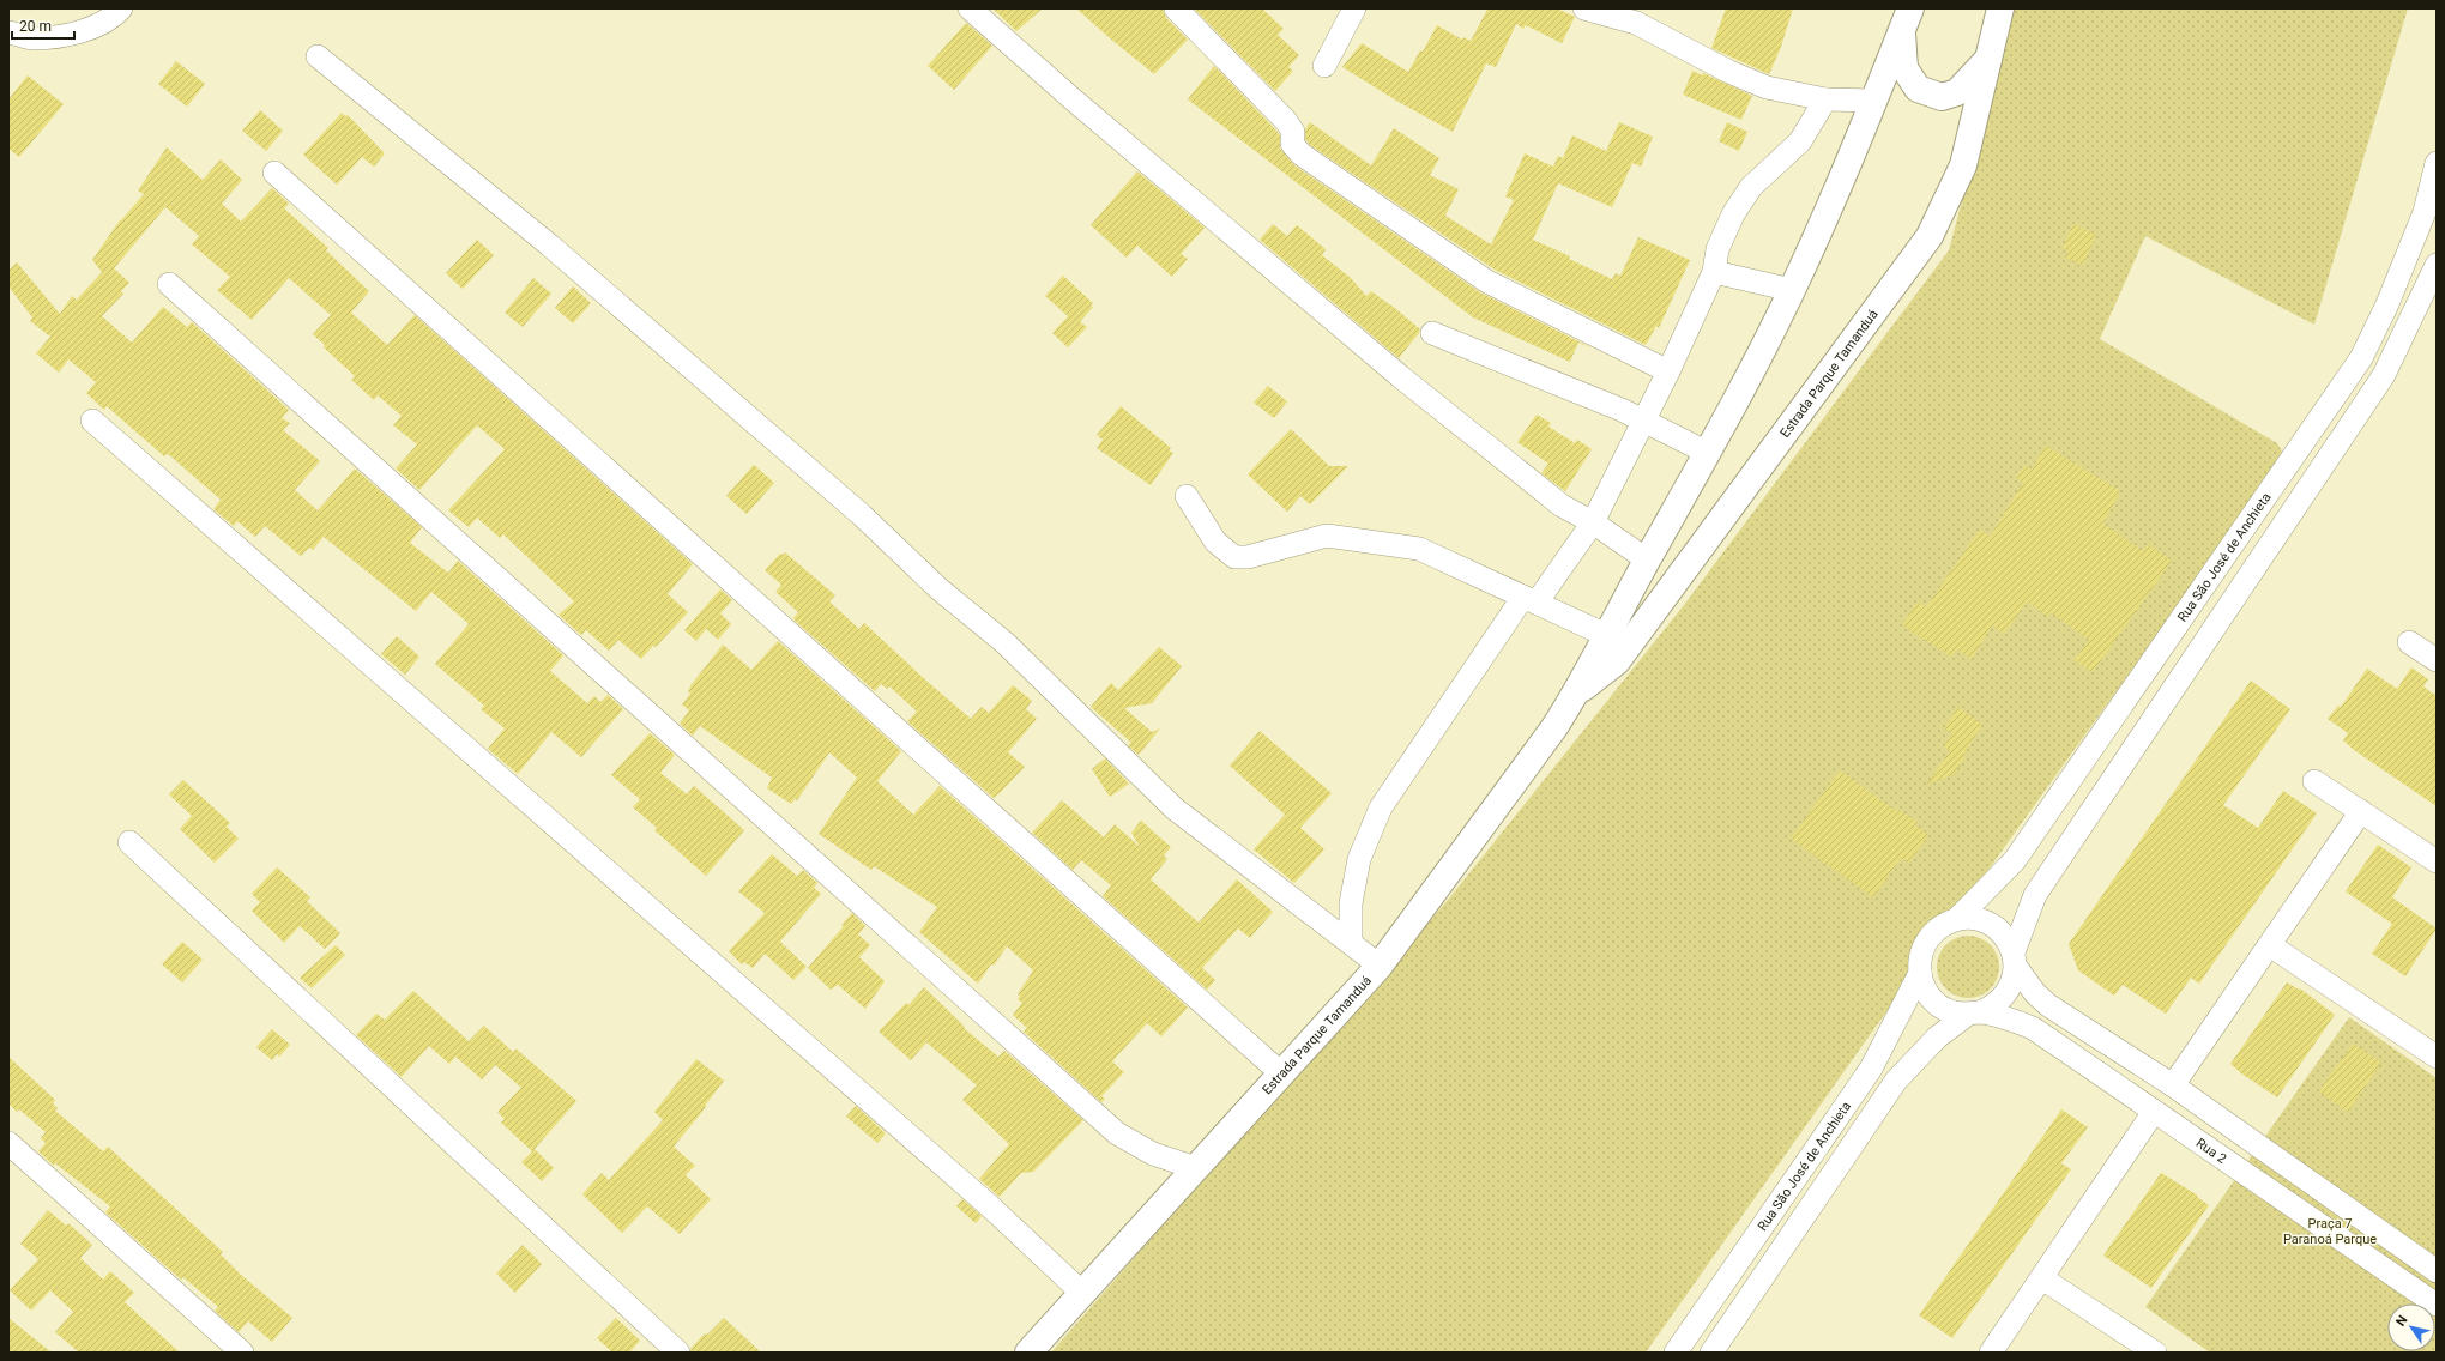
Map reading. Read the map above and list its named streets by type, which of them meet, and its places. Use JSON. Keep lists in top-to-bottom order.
{
  "streets": {
    "main road": ["Estrada Parque Tamanduá"],
    "street": ["Rua São José de Anchieta", "Rua 2"]
  },
  "crossings": [
    ["Rua São José de Anchieta", "Rua 2"]
  ],
  "parks": ["Praça 7 Paranoá Parque"],
  "scale_bar": "20 m",
  "north": "top left"
}
